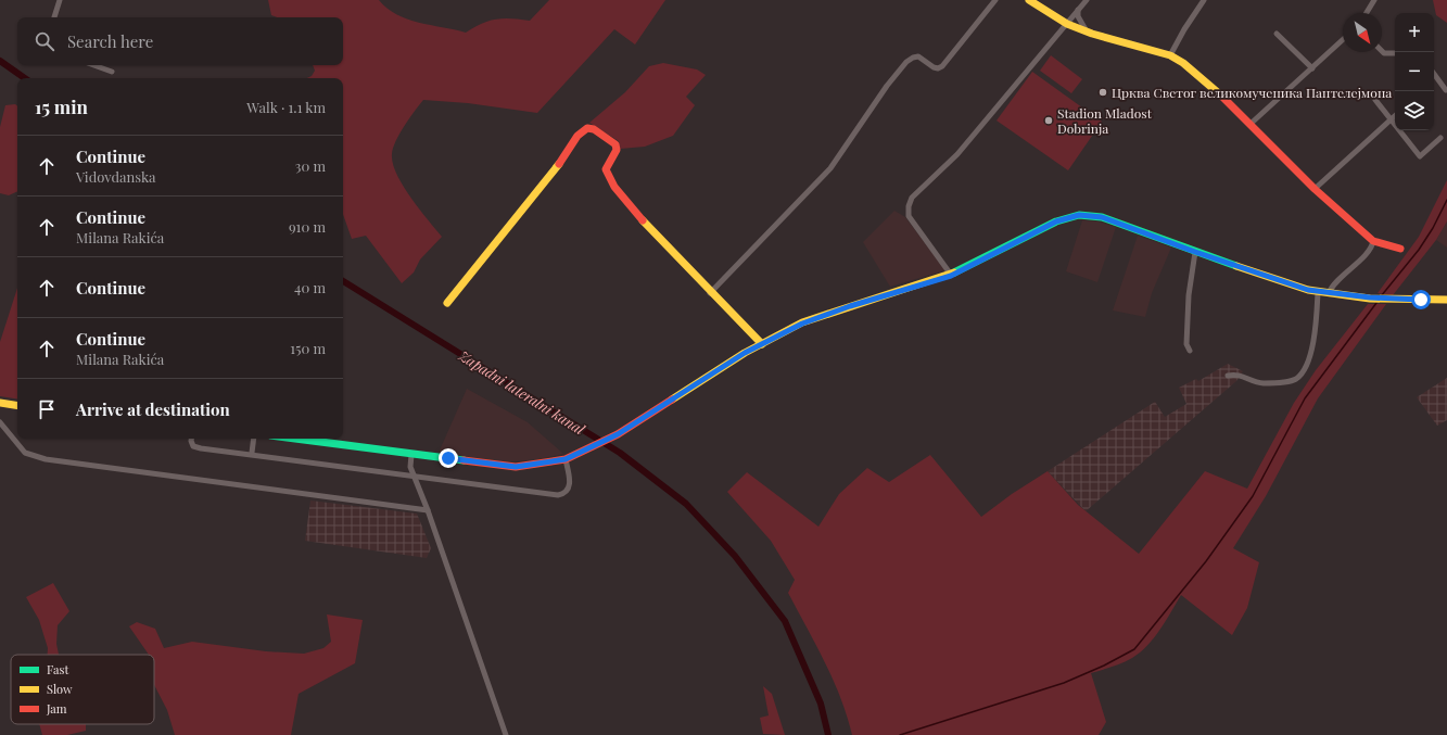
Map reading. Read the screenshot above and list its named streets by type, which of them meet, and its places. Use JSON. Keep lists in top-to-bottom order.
{
  "water": ["Zapadni lateralni kanal"],
  "places": ["Црква Светог великомученика Пантелејмона", "Stadion Mladost Dobrinja"],
  "legend": ["Fast", "Slow", "Jam"],
  "north": "bottom right",
  "page": {
    "map_buttons": ["+", "−"],
    "search": "Search here",
    "heading": ["15 min", "Walk · 1.1 km"],
    "list": [
      ["Continue", "Vidovdanska", "30 m"],
      ["Continue", "Milana Rakića", "910 m"],
      ["Continue", "40 m"],
      ["Continue", "Milana Rakića", "150 m"],
      "Arrive at destination"
    ]
  }
}
